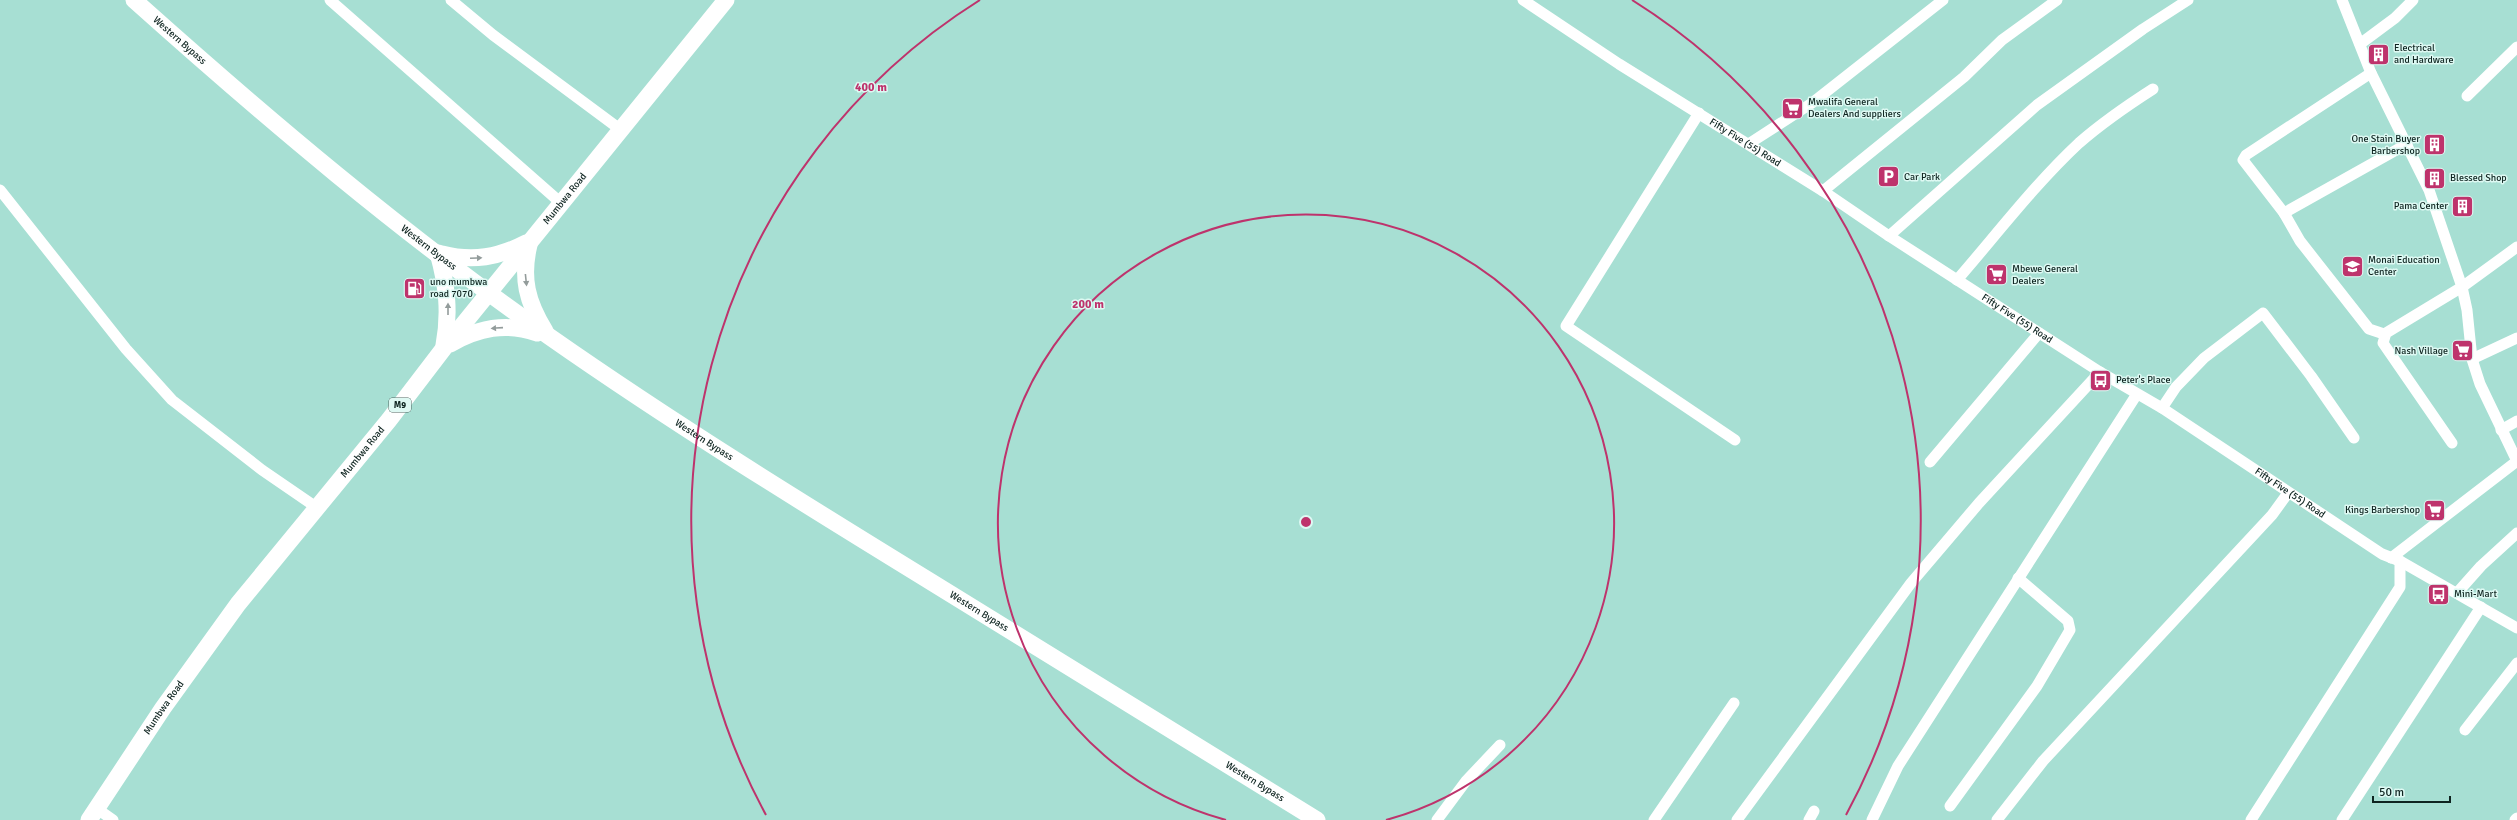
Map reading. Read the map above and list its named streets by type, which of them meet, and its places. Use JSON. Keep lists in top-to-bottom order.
{
  "streets": {
    "main road": ["Western Bypass", "Mumbwa Road", "M9"],
    "street": ["Fifty Five (55) Road"]
  },
  "crossings": [
    ["Western Bypass", "Mumbwa Road"]
  ],
  "places": {
    "building": [
      "Electrical and Hardware",
      "One Stain Buyer Barbershop",
      "Blessed Shop",
      "Pama Center"
    ],
    "supermarket": [
      "Mwalifa General Dealers And suppliers",
      "Mbewe General Dealers",
      "Nash Village",
      "Kings Barbershop"
    ],
    "parking": ["Car Park"],
    "school or university": ["Monai Education Center"],
    "fuel station": ["uno mumbwa road 7070"],
    "bus stop": ["Peter's Place", "Mini-Mart"]
  },
  "scale_bar": "50 m",
  "rings": ["400 m", "200 m"]
}
